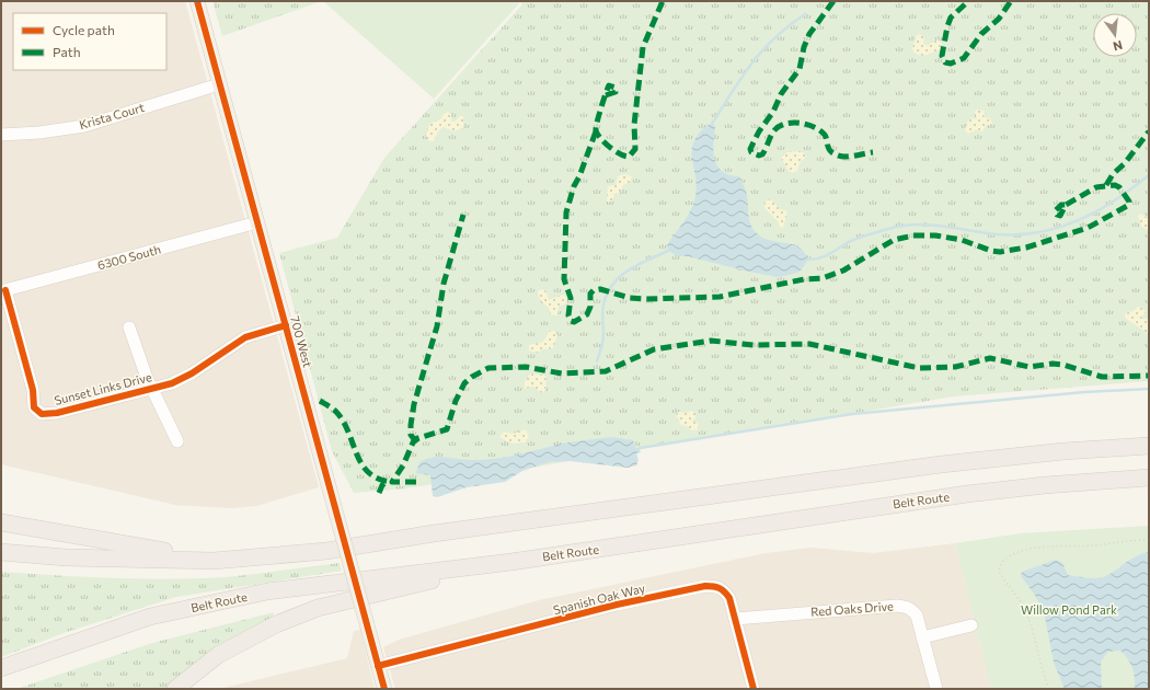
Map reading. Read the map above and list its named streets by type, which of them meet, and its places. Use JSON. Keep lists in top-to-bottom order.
{
  "streets": {
    "highway": ["Belt Route"],
    "main road": ["700 West"],
    "street": [
      "Krista Court",
      "6300 South",
      "Sunset Links Drive",
      "Spanish Oak Way",
      "Red Oaks Drive"
    ]
  },
  "crossings": [
    ["Krista Court", "700 West"],
    ["6300 South", "700 West"],
    ["6300 South", "Sunset Links Drive"],
    ["700 West", "Sunset Links Drive"],
    ["700 West", "Spanish Oak Way"],
    ["Spanish Oak Way", "Red Oaks Drive"]
  ],
  "parks": ["Willow Pond Park"],
  "legend": ["Cycle path", "Path"],
  "north": "bottom"
}
